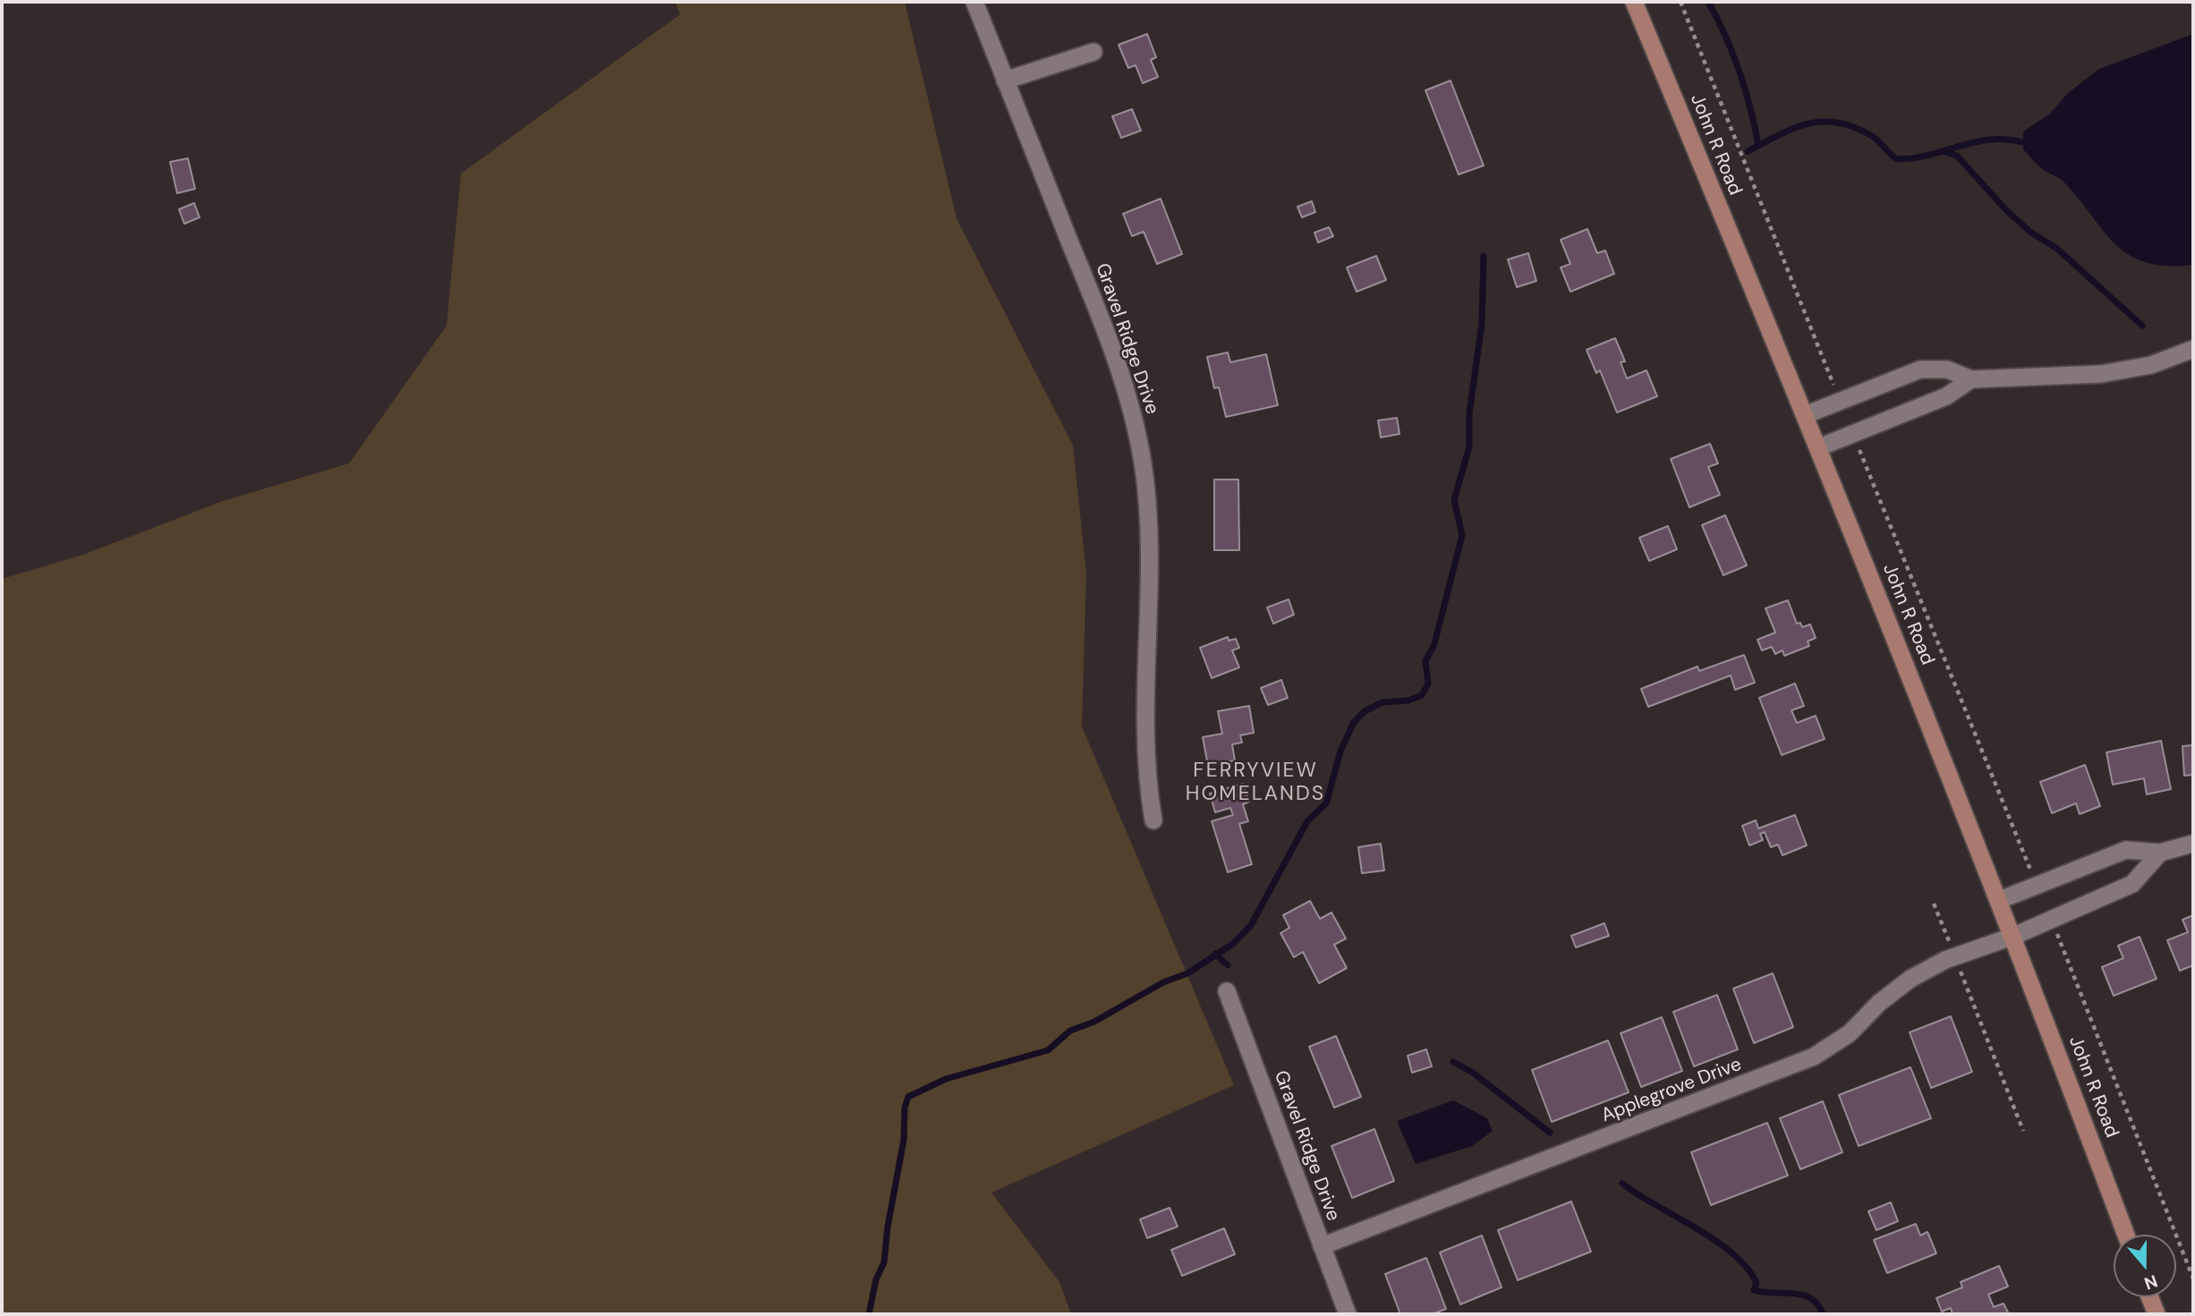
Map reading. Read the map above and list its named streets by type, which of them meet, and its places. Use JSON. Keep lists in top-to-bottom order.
{
  "streets": {
    "main road": ["John R Road"],
    "street": ["Gravel Ridge Drive", "Applegrove Drive"]
  },
  "crossings": [
    ["John R Road", "Applegrove Drive"],
    ["Gravel Ridge Drive", "Applegrove Drive"]
  ],
  "districts": ["FERRYVIEW HOMELANDS"],
  "north": "bottom"
}
